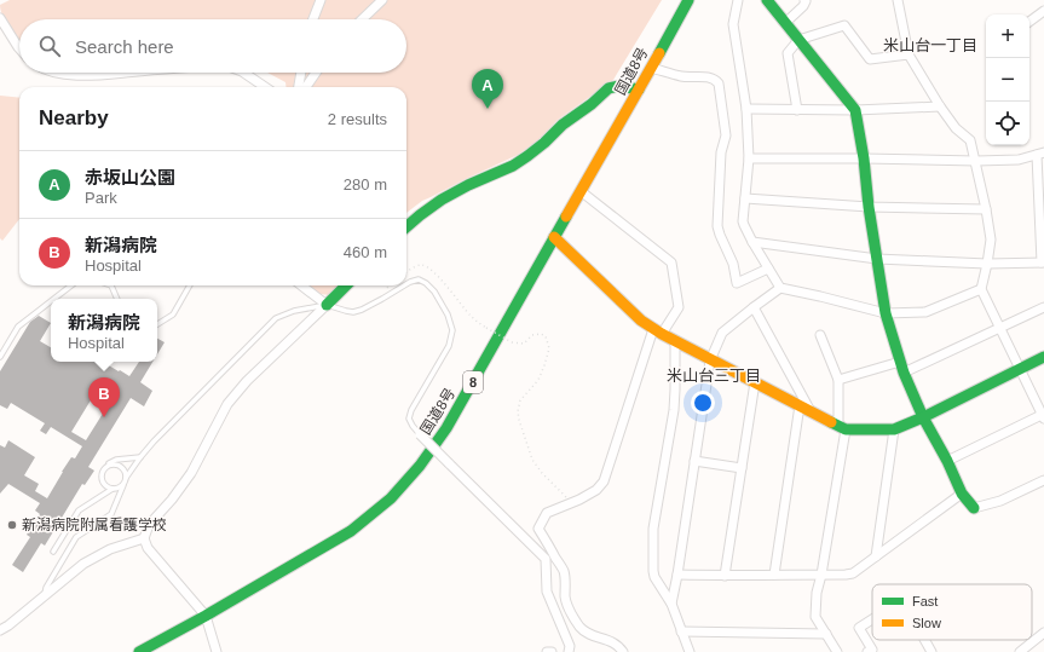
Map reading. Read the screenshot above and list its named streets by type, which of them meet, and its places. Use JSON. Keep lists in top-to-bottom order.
{
  "streets": {
    "main road": ["国道8号", "8"]
  },
  "districts": ["米山台一丁目", "米山台三丁目"],
  "places": ["新潟病院附属看護学校"],
  "legend": ["Fast", "Slow"],
  "page": {
    "map_buttons": ["+", "−"],
    "search": "Search here",
    "pins": ["A", "B"],
    "heading": ["Nearby", "2 results"],
    "list": [
      {
        "mark": "A",
        "name": "赤坂山公園",
        "note": "Park",
        "value": "280 m"
      },
      {
        "mark": "B",
        "name": "新潟病院",
        "note": "Hospital",
        "value": "460 m"
      }
    ],
    "popup": ["新潟病院", "Hospital"]
  }
}
